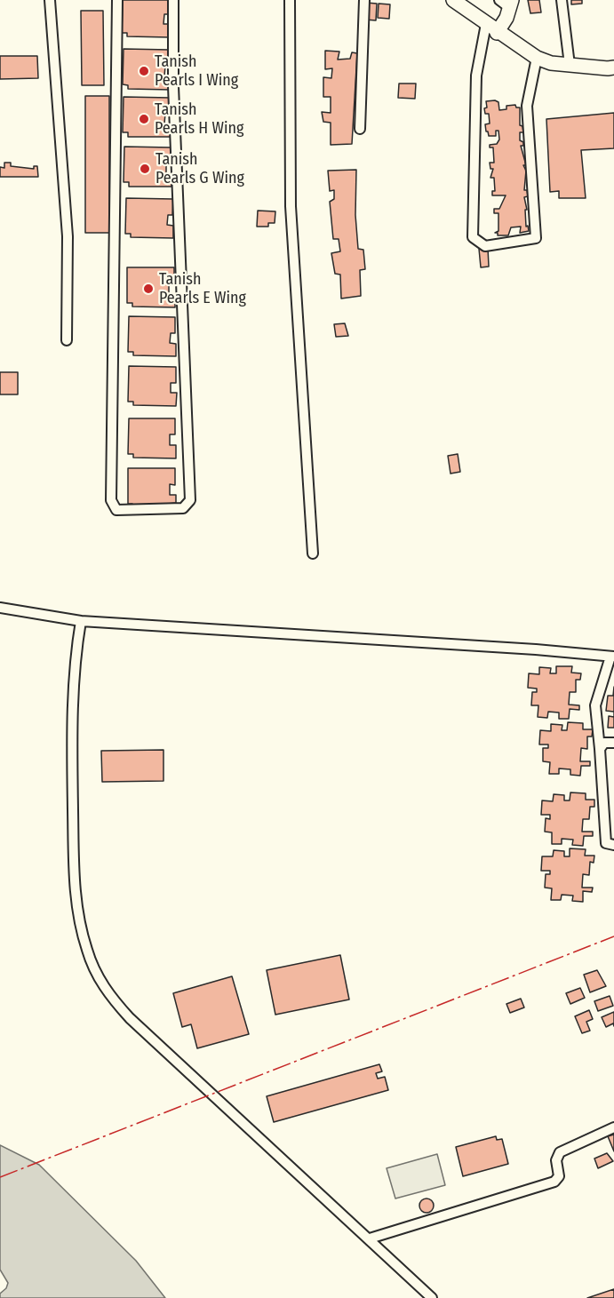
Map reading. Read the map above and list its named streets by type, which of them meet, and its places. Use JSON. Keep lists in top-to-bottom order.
{
  "places": [
    "Tanish Pearls I Wing",
    "Tanish Pearls H Wing",
    "Tanish Pearls G Wing",
    "Tanish Pearls E Wing"
  ]
}
